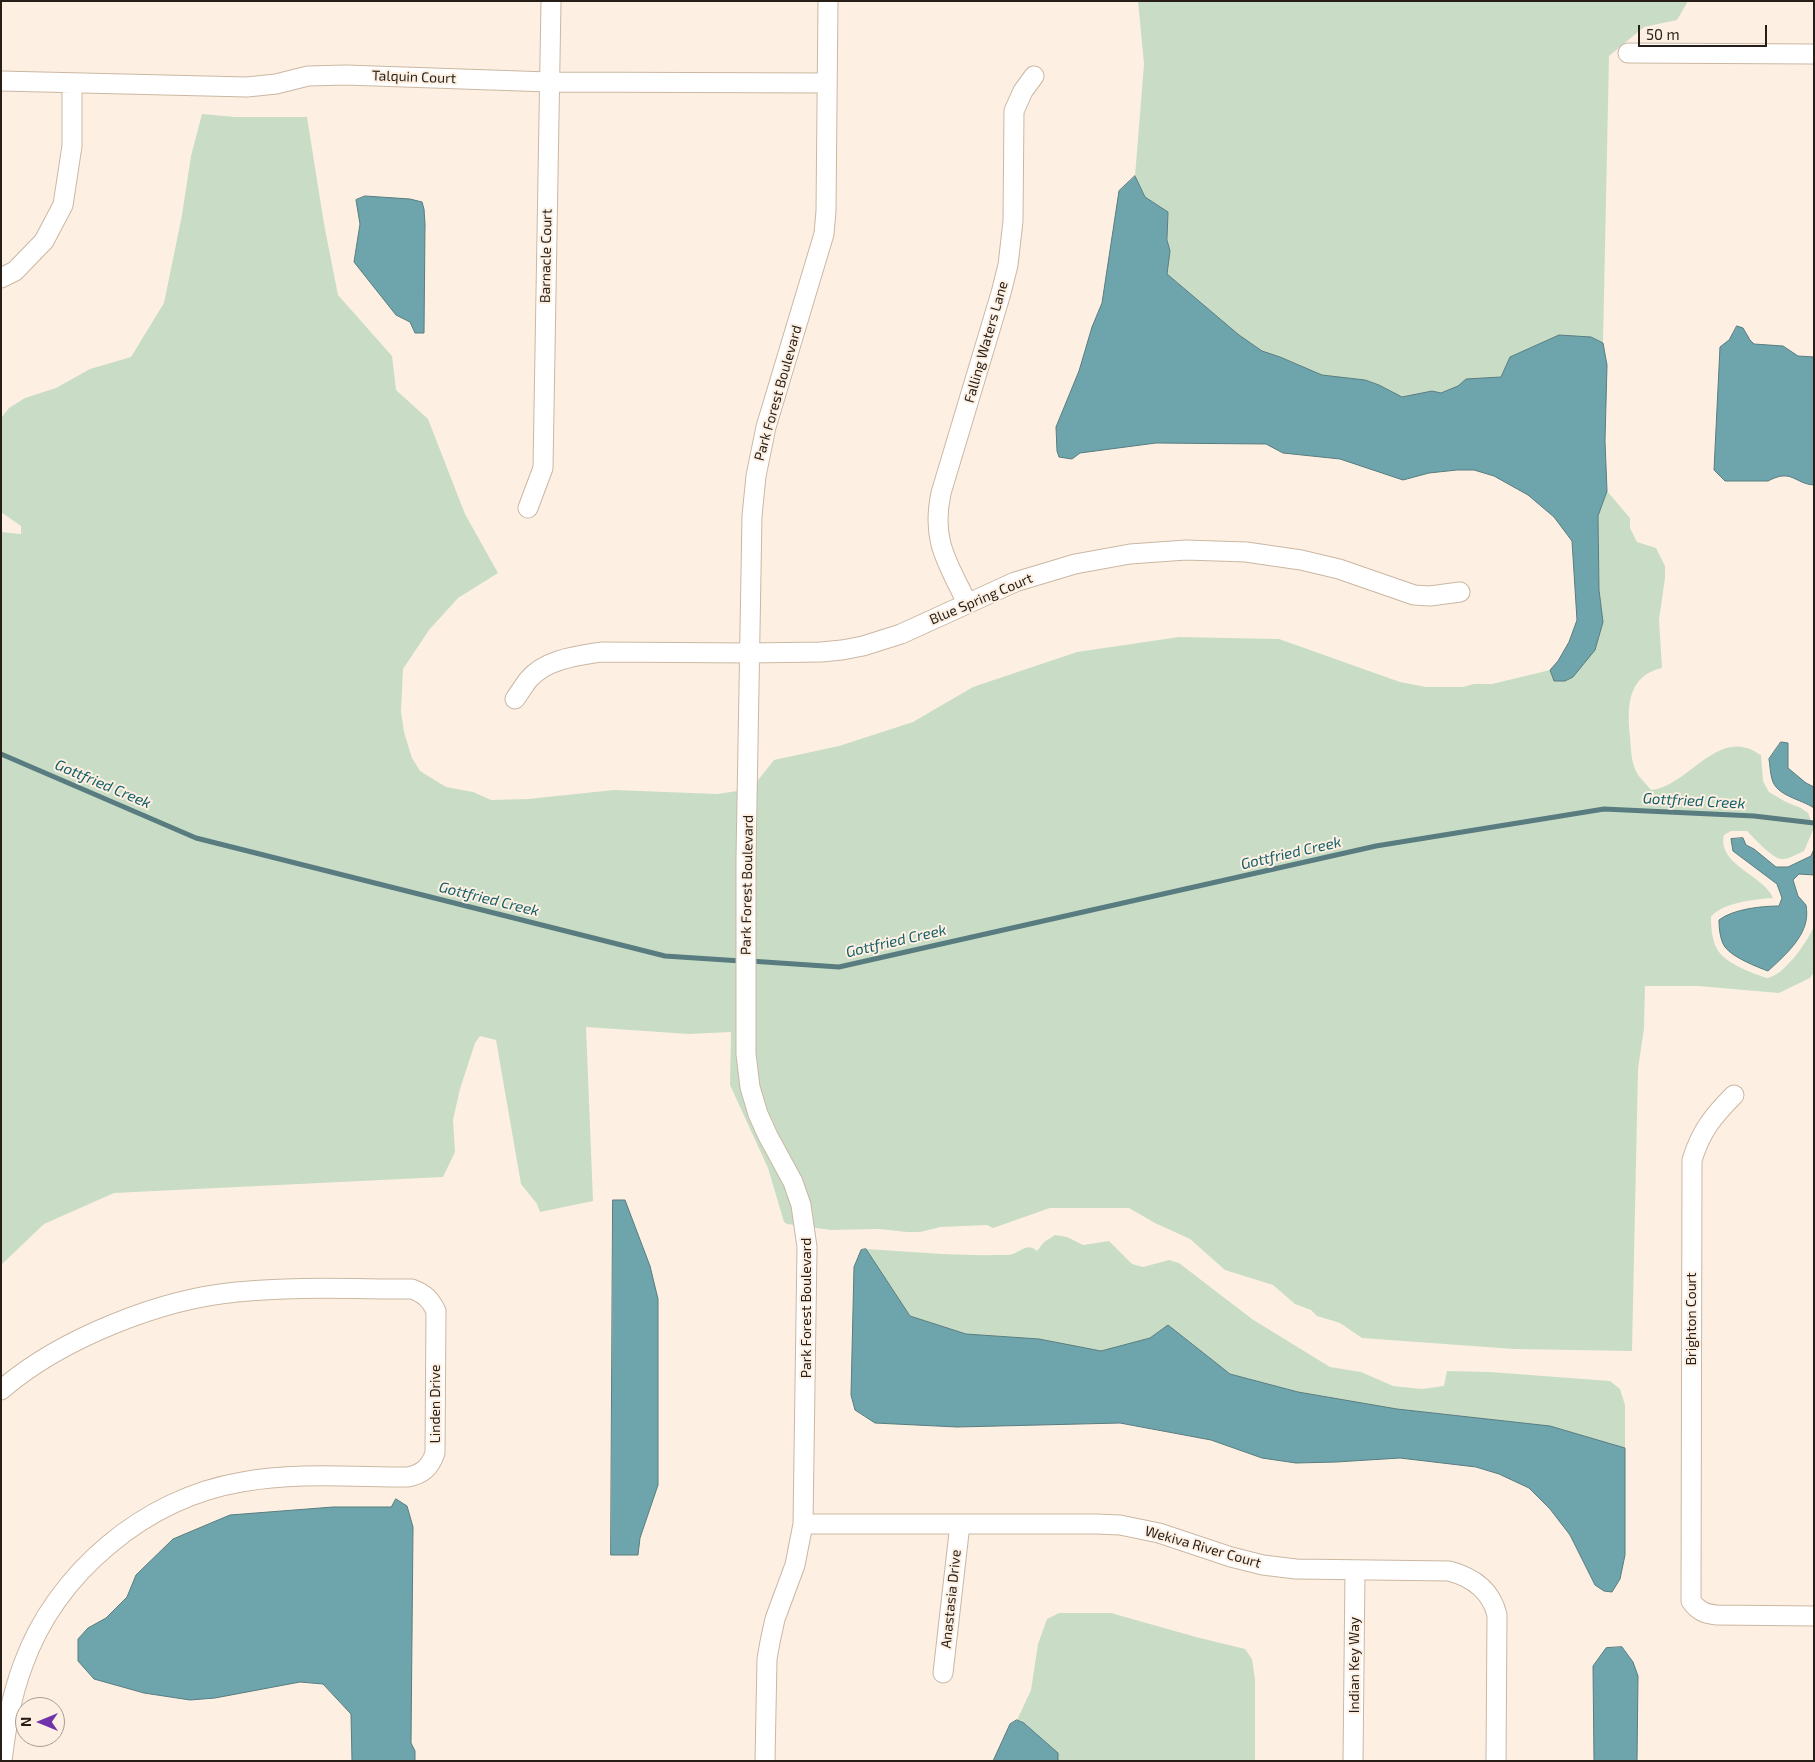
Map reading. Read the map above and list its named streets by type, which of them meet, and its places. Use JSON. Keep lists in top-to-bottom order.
{
  "streets": {
    "street": [
      "Talquin Court",
      "Barnacle Court",
      "Falling Waters Lane",
      "Park Forest Boulevard",
      "Blue Spring Court",
      "Brighton Court",
      "Linden Drive",
      "Wekiva River Court",
      "Anastasia Drive",
      "Indian Key Way"
    ]
  },
  "crossings": [
    ["Talquin Court", "Barnacle Court"],
    ["Talquin Court", "Park Forest Boulevard"],
    ["Falling Waters Lane", "Blue Spring Court"],
    ["Park Forest Boulevard", "Blue Spring Court"],
    ["Park Forest Boulevard", "Wekiva River Court"],
    ["Wekiva River Court", "Anastasia Drive"],
    ["Wekiva River Court", "Indian Key Way"]
  ],
  "water": ["Gottfried Creek"],
  "scale_bar": "50 m",
  "north": "left"
}
